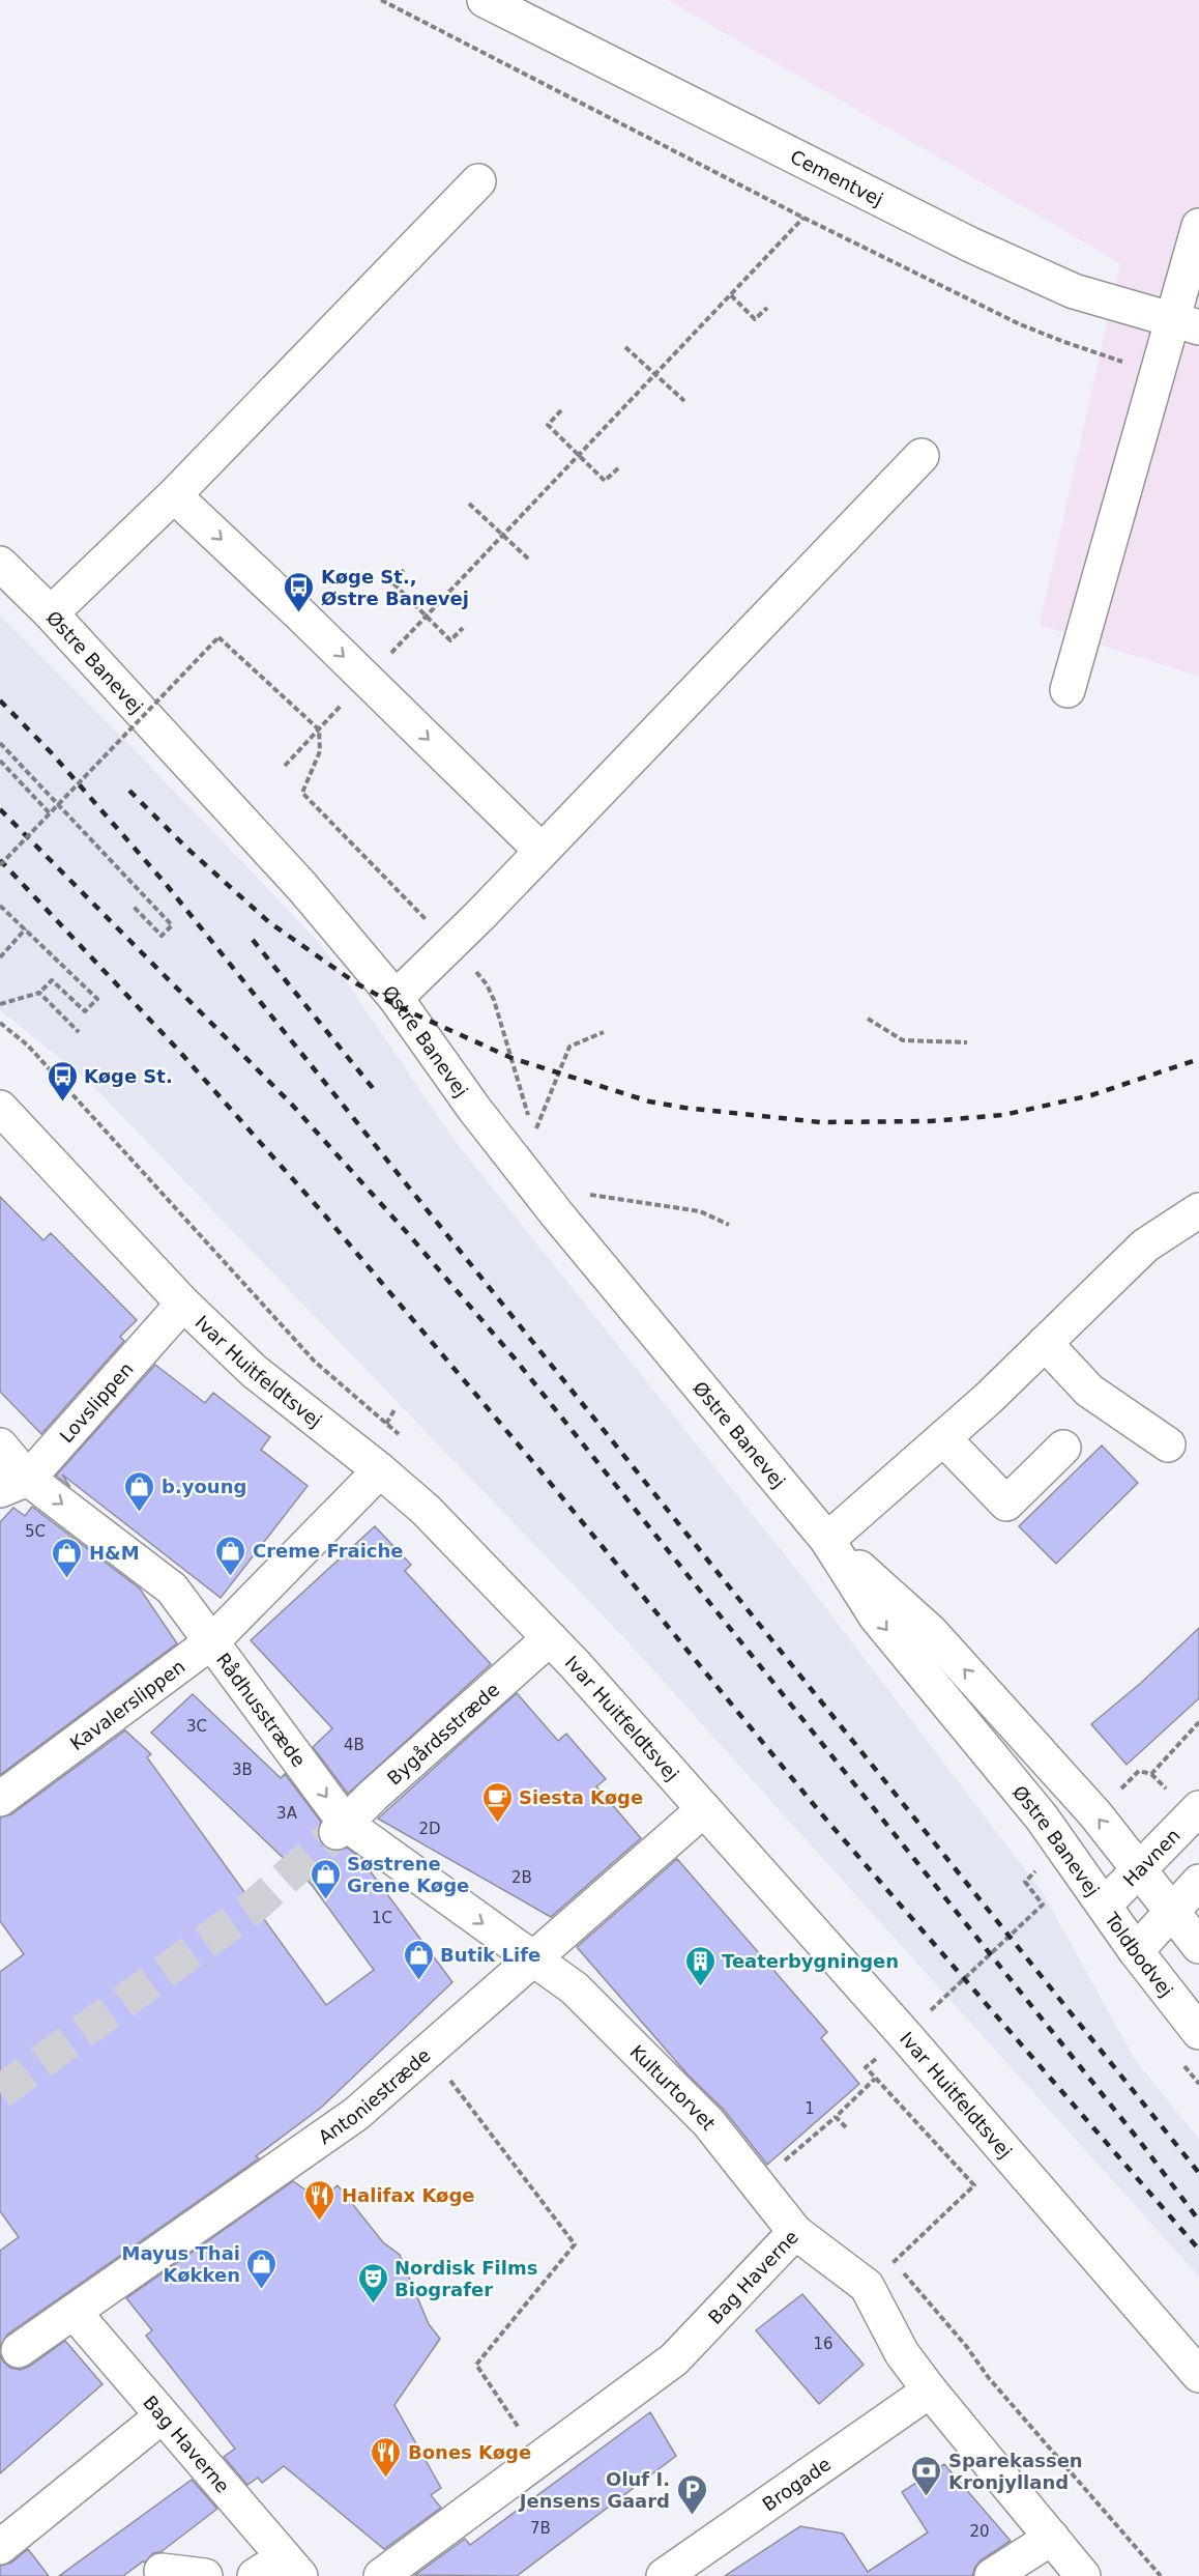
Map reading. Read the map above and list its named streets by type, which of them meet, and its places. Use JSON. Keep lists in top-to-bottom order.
{
  "streets": {
    "street": [
      "Cementvej",
      "Østre Banevej",
      "Ivar Huitfeldtsvej",
      "Lovslippen",
      "Kavalerslippen",
      "Rådhusstræde",
      "Bygårdsstræde",
      "Havnen",
      "Toldbodvej",
      "Kulturtorvet",
      "Antoniestræde",
      "Bag Haverne",
      "Brogade"
    ]
  },
  "crossings": [
    ["Østre Banevej", "Havnen"],
    ["Østre Banevej", "Toldbodvej"],
    ["Ivar Huitfeldtsvej", "Lovslippen"],
    ["Ivar Huitfeldtsvej", "Kavalerslippen"],
    ["Ivar Huitfeldtsvej", "Bygårdsstræde"],
    ["Ivar Huitfeldtsvej", "Antoniestræde"],
    ["Lovslippen", "Rådhusstræde"],
    ["Kavalerslippen", "Rådhusstræde"],
    ["Rådhusstræde", "Bygårdsstræde"],
    ["Rådhusstræde", "Kulturtorvet"],
    ["Rådhusstræde", "Antoniestræde"],
    ["Havnen", "Toldbodvej"],
    ["Kulturtorvet", "Antoniestræde"],
    ["Kulturtorvet", "Bag Haverne"],
    ["Antoniestræde", "Bag Haverne"],
    ["Bag Haverne", "Brogade"]
  ],
  "one_way": ["Rådhusstræde"],
  "places": {
    "bus stop": ["Køge St., Østre Banevej", "Køge St."],
    "shop": [
      "b.young",
      "Creme Fraiche",
      "H&M",
      "Søstrene Grene Køge",
      "Butik Life",
      "Mayus Thai Køkken"
    ],
    "cafe": ["Siesta Køge"],
    "building": ["Teaterbygningen"],
    "restaurant": ["Halifax Køge", "Bones Køge"],
    "theatre": ["Nordisk Films Biografer"],
    "bank": ["Sparekassen Kronjylland"],
    "parking": ["Oluf I. Jensens Gaard"]
  },
  "house_numbers": [
    "5C",
    "3C",
    "4B",
    "3B",
    "3A",
    "2D",
    "2B",
    "1C",
    "1",
    "16",
    "7B",
    "20"
  ]
}
